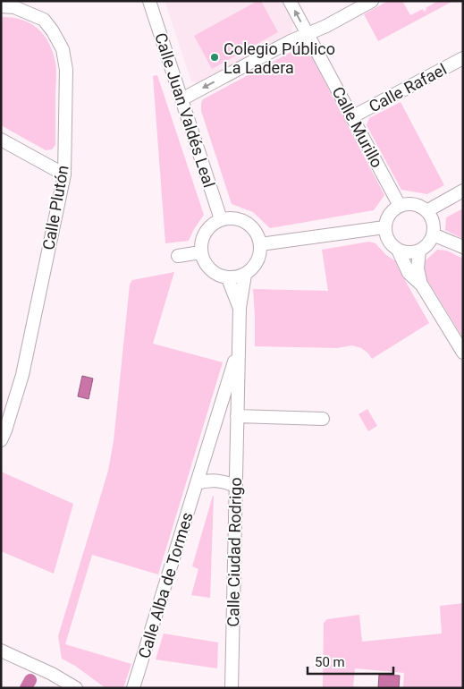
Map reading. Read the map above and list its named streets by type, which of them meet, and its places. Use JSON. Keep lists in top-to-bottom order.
{
  "streets": {
    "street": [
      "Calle Rafael",
      "Calle Juan Valdés Leal",
      "Calle Murillo",
      "Calle Plutón",
      "Calle Ciudad Rodrigo",
      "Calle Alba de Tormes"
    ]
  },
  "crossings": [
    ["Calle Rafael", "Calle Murillo"],
    ["Calle Juan Valdés Leal", "Calle Ciudad Rodrigo"],
    ["Calle Ciudad Rodrigo", "Calle Alba de Tormes"]
  ],
  "places": ["Colegio Público La Ladera"],
  "scale_bar": "50 m"
}
